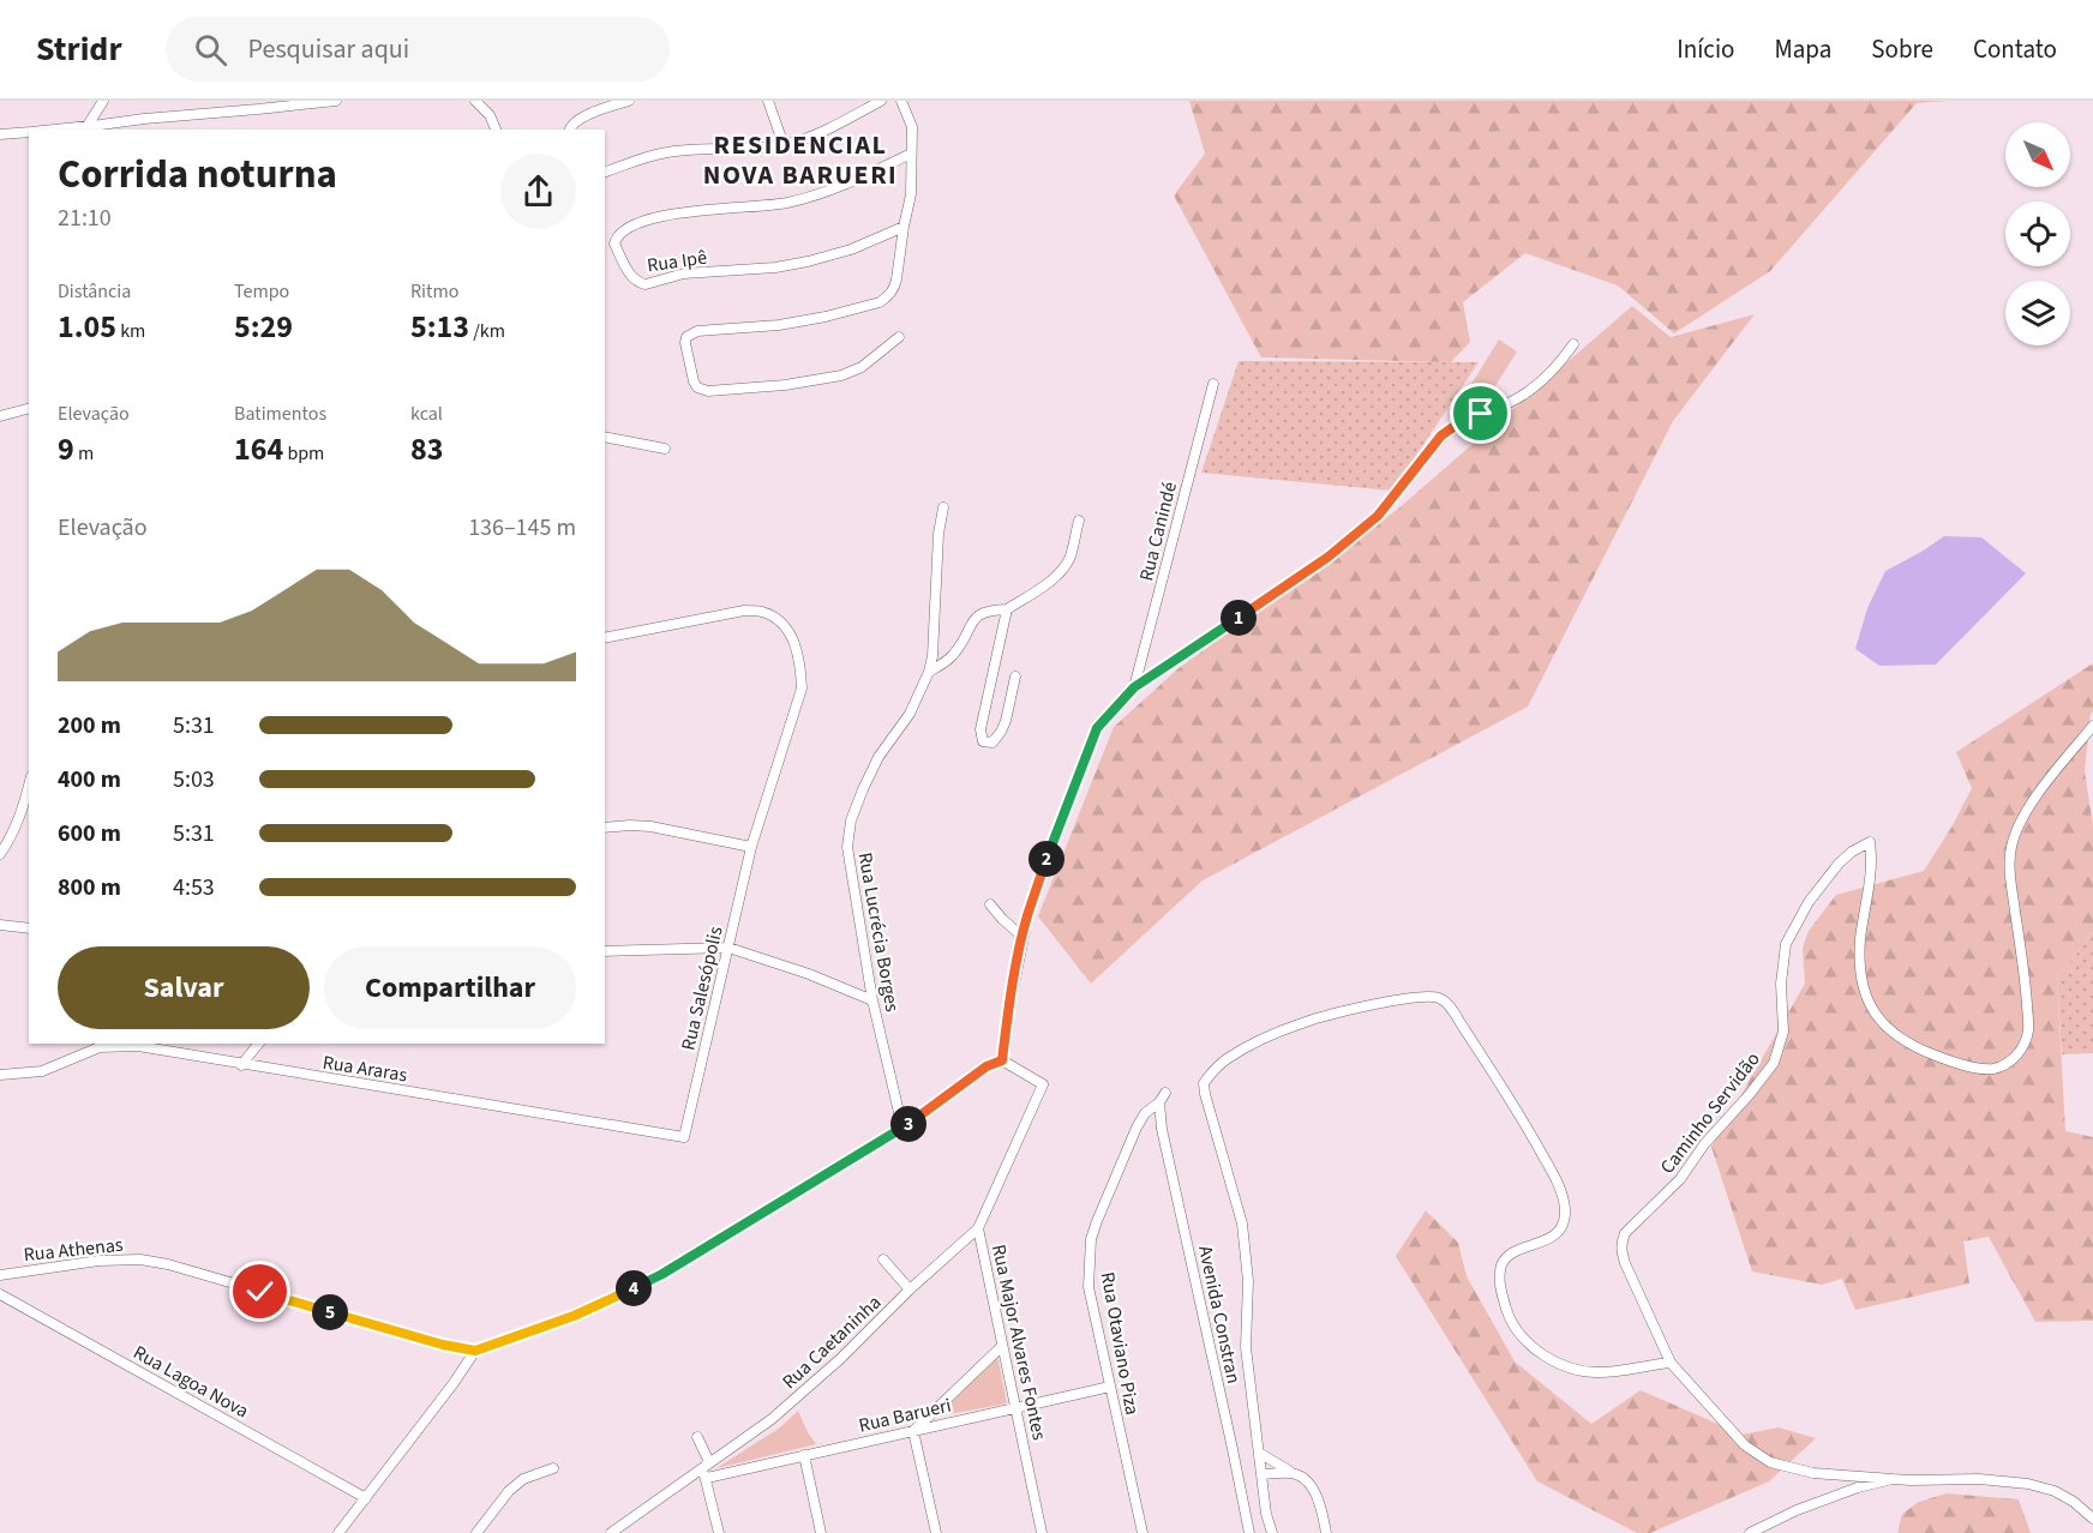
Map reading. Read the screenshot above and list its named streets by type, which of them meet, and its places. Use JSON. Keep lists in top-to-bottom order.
{
  "streets": {
    "street": [
      "Rua Ipê",
      "Rua Canindé",
      "Rua Lucrécia Borges",
      "Rua Salesópolis",
      "Rua Araras",
      "Caminho Servidão",
      "Rua Athenas",
      "Avenida Constran",
      "Rua Caetaninha",
      "Rua Major Alvares Fontes",
      "Rua Otaviano Piza",
      "Rua Lagoa Nova",
      "Rua Barueri"
    ]
  },
  "crossings": [
    ["Rua Salesópolis", "Rua Araras"],
    ["Avenida Constran", "Rua Otaviano Piza"],
    ["Rua Caetaninha", "Rua Major Alvares Fontes"],
    ["Rua Caetaninha", "Rua Barueri"],
    ["Rua Major Alvares Fontes", "Rua Barueri"],
    ["Rua Otaviano Piza", "Rua Barueri"]
  ],
  "districts": ["RESIDENCIAL NOVA BARUERI"],
  "north": "bottom right",
  "page": {
    "header": "Stridr",
    "search": "Pesquisar aqui",
    "nav": [
      "Início",
      "Mapa",
      "Sobre",
      "Contato"
    ],
    "heading": ["Corrida noturna", "21:10"],
    "stats": [
      ["Distância", "1.05 km"],
      ["Tempo", "5:29"],
      ["Ritmo", "5:13 /km"],
      ["Elevação", "9 m"],
      ["Batimentos", "164 bpm"],
      ["kcal", "83"]
    ],
    "chart": ["Elevação", "136–145 m"],
    "pins": [
      "1",
      "2",
      "3",
      "4",
      "5"
    ],
    "list": [
      {
        "name": "200 m",
        "note": "5:31"
      },
      {
        "name": "400 m",
        "note": "5:03"
      },
      {
        "name": "600 m",
        "note": "5:31"
      },
      {
        "name": "800 m",
        "note": "4:53"
      }
    ],
    "buttons": ["Salvar", "Compartilhar"]
  }
}
